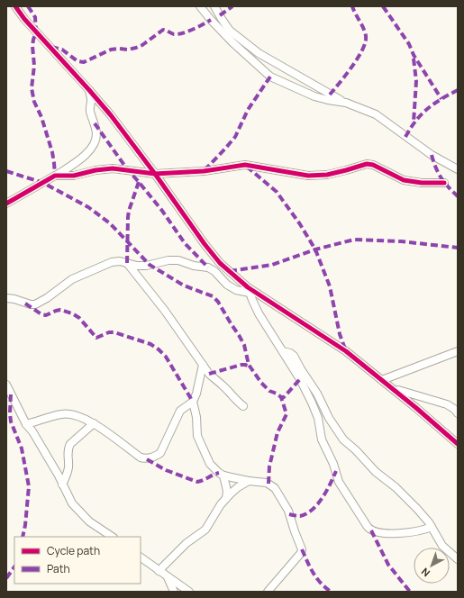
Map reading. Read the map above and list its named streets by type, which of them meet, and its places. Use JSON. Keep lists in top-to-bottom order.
{
  "legend": ["Cycle path", "Path"],
  "north": "bottom left"
}
